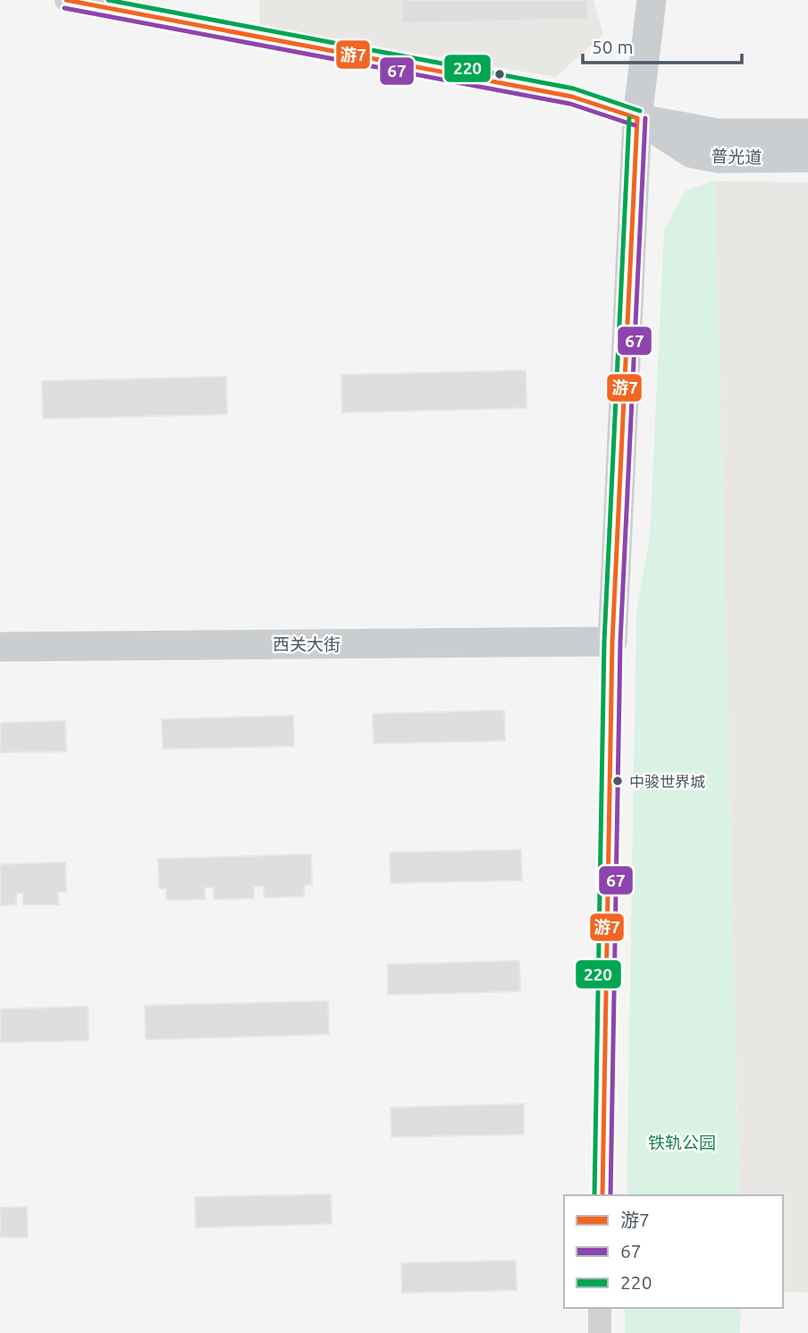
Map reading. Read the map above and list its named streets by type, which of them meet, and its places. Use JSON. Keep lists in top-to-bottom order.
{
  "streets": {
    "main road": ["普光道", "西关大街"]
  },
  "parks": ["铁轨公园"],
  "places": ["中骏世界城"],
  "lines": ["transit line 游7", "transit line 220", "transit line 67"],
  "legend": ["游7", "67", "220"],
  "scale_bar": "50 m"
}
